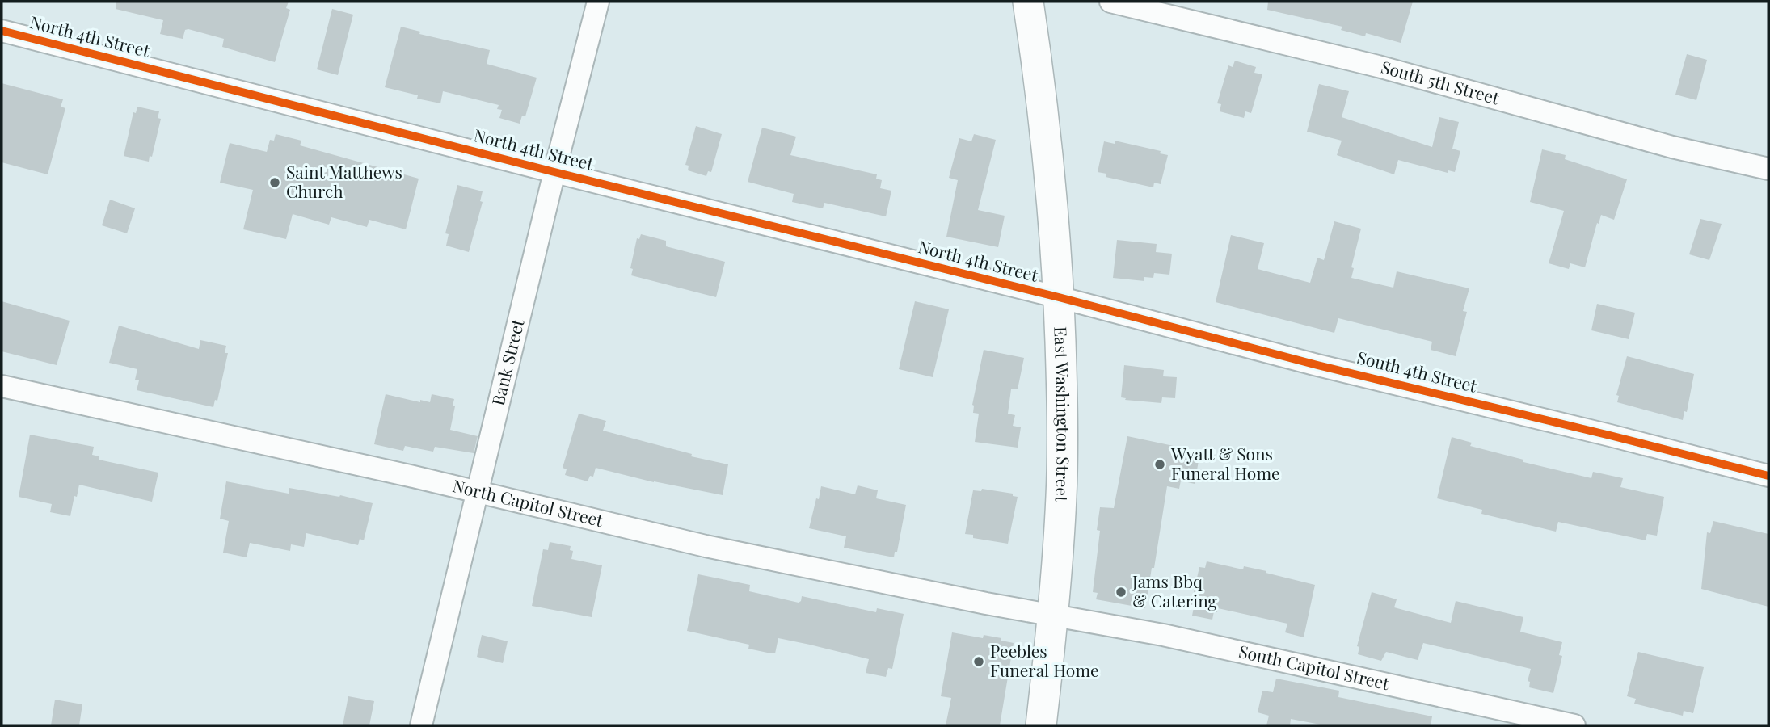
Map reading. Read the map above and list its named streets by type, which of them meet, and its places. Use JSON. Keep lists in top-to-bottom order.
{
  "streets": {
    "main road": ["East Washington Street"],
    "street": [
      "North 4th Street",
      "South 5th Street",
      "Bank Street",
      "South 4th Street",
      "North Capitol Street",
      "South Capitol Street"
    ]
  },
  "crossings": [
    ["North 4th Street", "Bank Street"],
    ["North 4th Street", "South 4th Street"],
    ["North 4th Street", "East Washington Street"],
    ["Bank Street", "North Capitol Street"],
    ["South 4th Street", "East Washington Street"],
    ["East Washington Street", "North Capitol Street"],
    ["East Washington Street", "South Capitol Street"],
    ["North Capitol Street", "South Capitol Street"]
  ],
  "places": [
    "Saint Matthews Church",
    "Wyatt & Sons Funeral Home",
    "Jams Bbq & Catering",
    "Peebles Funeral Home"
  ]
}
